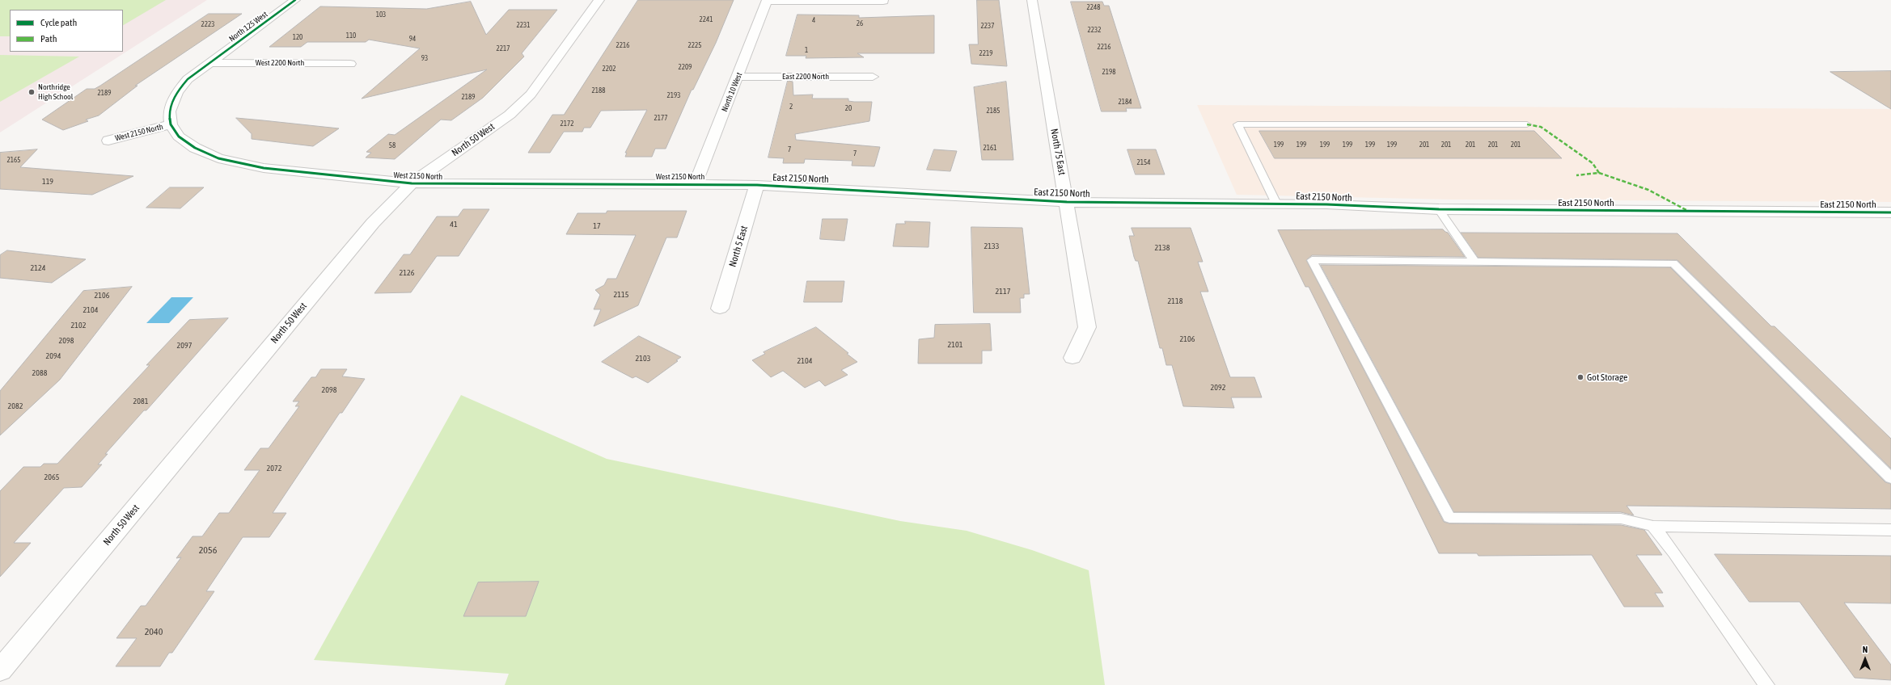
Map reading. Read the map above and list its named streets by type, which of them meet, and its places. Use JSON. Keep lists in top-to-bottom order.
{
  "streets": {
    "street": [
      "North 125 West",
      "West 2200 North",
      "East 2200 North",
      "North 10 West",
      "West 2150 North",
      "North 50 West",
      "North 75 East",
      "East 2150 North",
      "North 5 East"
    ]
  },
  "crossings": [
    ["North 125 West", "West 2200 North"],
    ["North 125 West", "West 2150 North"],
    ["West 2200 North", "West 2150 North"],
    ["East 2200 North", "North 10 West"],
    ["North 10 West", "West 2150 North"],
    ["West 2150 North", "North 50 West"],
    ["West 2150 North", "East 2150 North"],
    ["West 2150 North", "North 5 East"],
    ["North 75 East", "East 2150 North"],
    ["East 2150 North", "North 5 East"]
  ],
  "places": ["Northridge High School", "Got Storage"],
  "house_numbers": [
    "2248",
    "103",
    "2241",
    "4",
    "26",
    "2223",
    "2231",
    "2237",
    "2232",
    "110",
    "120",
    "94",
    "2216",
    "2225",
    "2216",
    "2217",
    "1",
    "2219",
    "93",
    "2209",
    "2202",
    "2198",
    "2188",
    "2189",
    "2193",
    "2189",
    "2184",
    "2",
    "20",
    "2185",
    "2177",
    "2172",
    "199",
    "199",
    "199",
    "199",
    "199",
    "199",
    "201",
    "201",
    "201",
    "201",
    "201",
    "58",
    "2161",
    "7",
    "7",
    "2165",
    "2154",
    "119",
    "41",
    "17",
    "2133",
    "2138",
    "2124",
    "2126",
    "2117",
    "2115",
    "2106",
    "2118",
    "2104",
    "2102",
    "2106",
    "2098",
    "2101",
    "2097",
    "2094",
    "2103",
    "2104",
    "2088",
    "2092",
    "2098",
    "2081",
    "2082",
    "2072",
    "2065",
    "2056",
    "2040"
  ],
  "legend": ["Cycle path", "Path"],
  "north": "top"
}
